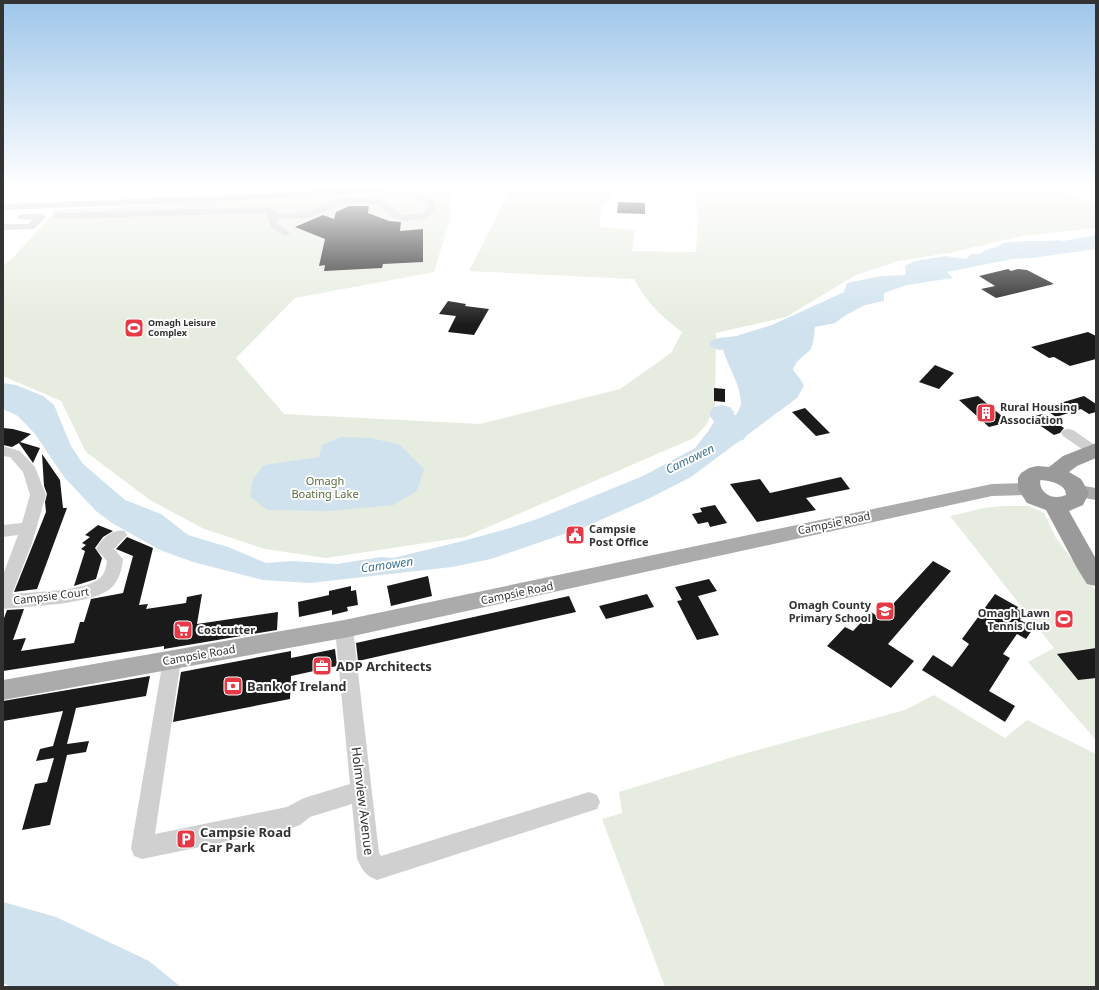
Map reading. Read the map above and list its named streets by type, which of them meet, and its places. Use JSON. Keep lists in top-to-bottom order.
{
  "streets": {
    "main road": ["Campsie Road"],
    "street": ["Campsie Court", "Holmview Avenue"]
  },
  "crossings": [
    ["Campsie Road", "Holmview Avenue"]
  ],
  "water": ["Camowen"],
  "parks": ["Omagh Boating Lake"],
  "places": {
    "sports": ["Omagh Leisure Complex", "Omagh Lawn Tennis Club"],
    "building": ["Rural Housing Association"],
    "public building": ["Campsie Post Office"],
    "school or university": ["Omagh County Primary School"],
    "supermarket": ["Costcutter"],
    "office": ["ADP Architects"],
    "bank": ["Bank of Ireland"],
    "parking": ["Campsie Road Car Park"]
  }
}
